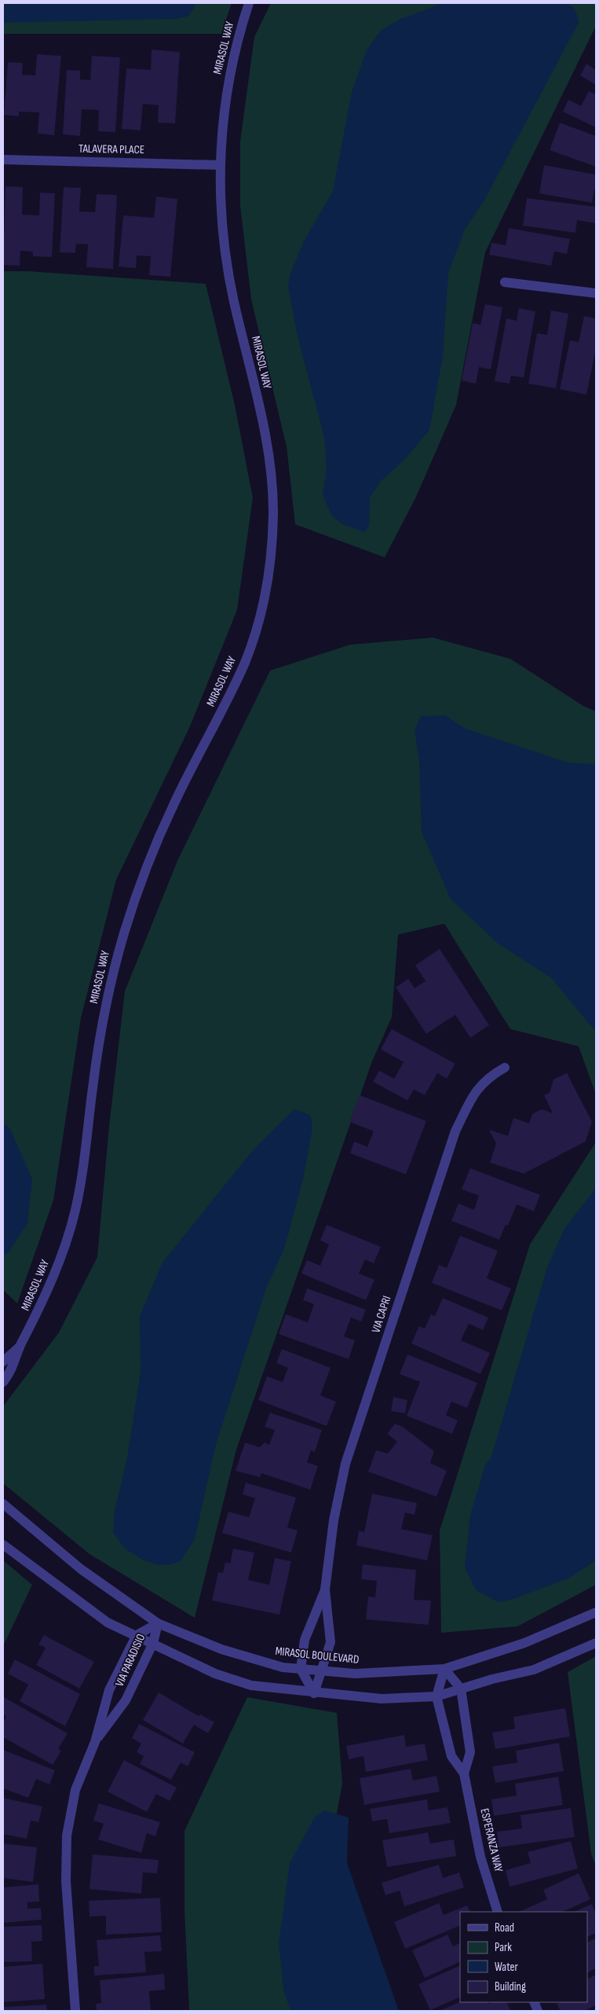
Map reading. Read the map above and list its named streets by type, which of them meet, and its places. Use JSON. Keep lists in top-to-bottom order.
{
  "streets": {
    "street": [
      "MIRASOL WAY",
      "TALAVERA PLACE",
      "VIA CAPRI",
      "MIRASOL BOULEVARD",
      "VIA PARADISIO",
      "ESPERANZA WAY"
    ]
  },
  "crossings": [
    ["MIRASOL WAY", "TALAVERA PLACE"],
    ["VIA CAPRI", "MIRASOL BOULEVARD"],
    ["MIRASOL BOULEVARD", "VIA PARADISIO"],
    ["MIRASOL BOULEVARD", "ESPERANZA WAY"]
  ],
  "legend": [
    "Road",
    "Park",
    "Water",
    "Building"
  ]
}
